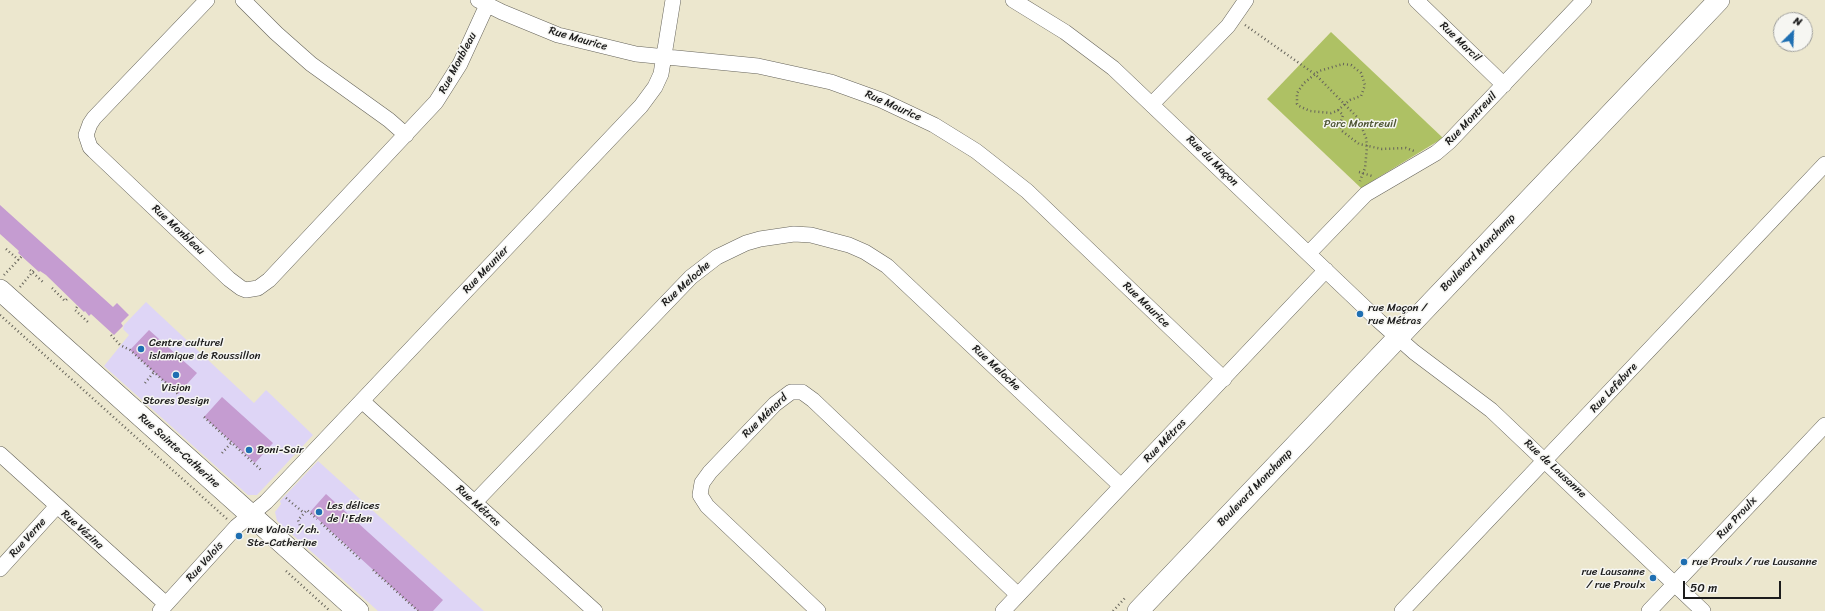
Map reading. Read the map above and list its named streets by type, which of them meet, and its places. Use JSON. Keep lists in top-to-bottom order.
{
  "streets": {
    "street": [
      "Rue Maurice",
      "Rue Marcil",
      "Rue Monbleau",
      "Rue Montreuil",
      "Rue du Maçon",
      "Boulevard Monchamp",
      "Rue Meunier",
      "Rue Meloche",
      "Rue Lefebvre",
      "Rue Ménard",
      "Rue Métras",
      "Rue Sainte-Catherine",
      "Rue de Lausanne",
      "Rue Proulx",
      "Rue Vézina",
      "Rue Verne",
      "Rue Valois"
    ]
  },
  "crossings": [
    ["Rue Maurice", "Rue Monbleau"],
    ["Rue Maurice", "Rue Meunier"],
    ["Rue Maurice", "Rue Métras"],
    ["Rue Marcil", "Rue Montreuil"],
    ["Rue Montreuil", "Rue du Maçon"],
    ["Rue du Maçon", "Boulevard Monchamp"],
    ["Rue du Maçon", "Rue Métras"],
    ["Rue du Maçon", "Rue de Lausanne"],
    ["Boulevard Monchamp", "Rue de Lausanne"],
    ["Rue Meunier", "Rue Métras"],
    ["Rue Meunier", "Rue Sainte-Catherine"],
    ["Rue Meunier", "Rue Valois"],
    ["Rue Meloche", "Rue Métras"],
    ["Rue Lefebvre", "Rue de Lausanne"],
    ["Rue Ménard", "Rue Métras"],
    ["Rue Sainte-Catherine", "Rue Valois"],
    ["Rue de Lausanne", "Rue Proulx"],
    ["Rue Vézina", "Rue Verne"],
    ["Rue Vézina", "Rue Valois"]
  ],
  "parks": ["Parc Montreuil"],
  "places": [
    "rue Maçon / rue Métras",
    "Centre culturel islamique de Roussillon",
    "Vision Stores Design",
    "Boni-Soir",
    "Les délices de l'Eden",
    "rue Valois / ch. Ste-Catherine",
    "rue Proulx / rue Lausanne",
    "rue Lausanne / rue Proulx"
  ],
  "scale_bar": "50 m",
  "north": "top right"
}
